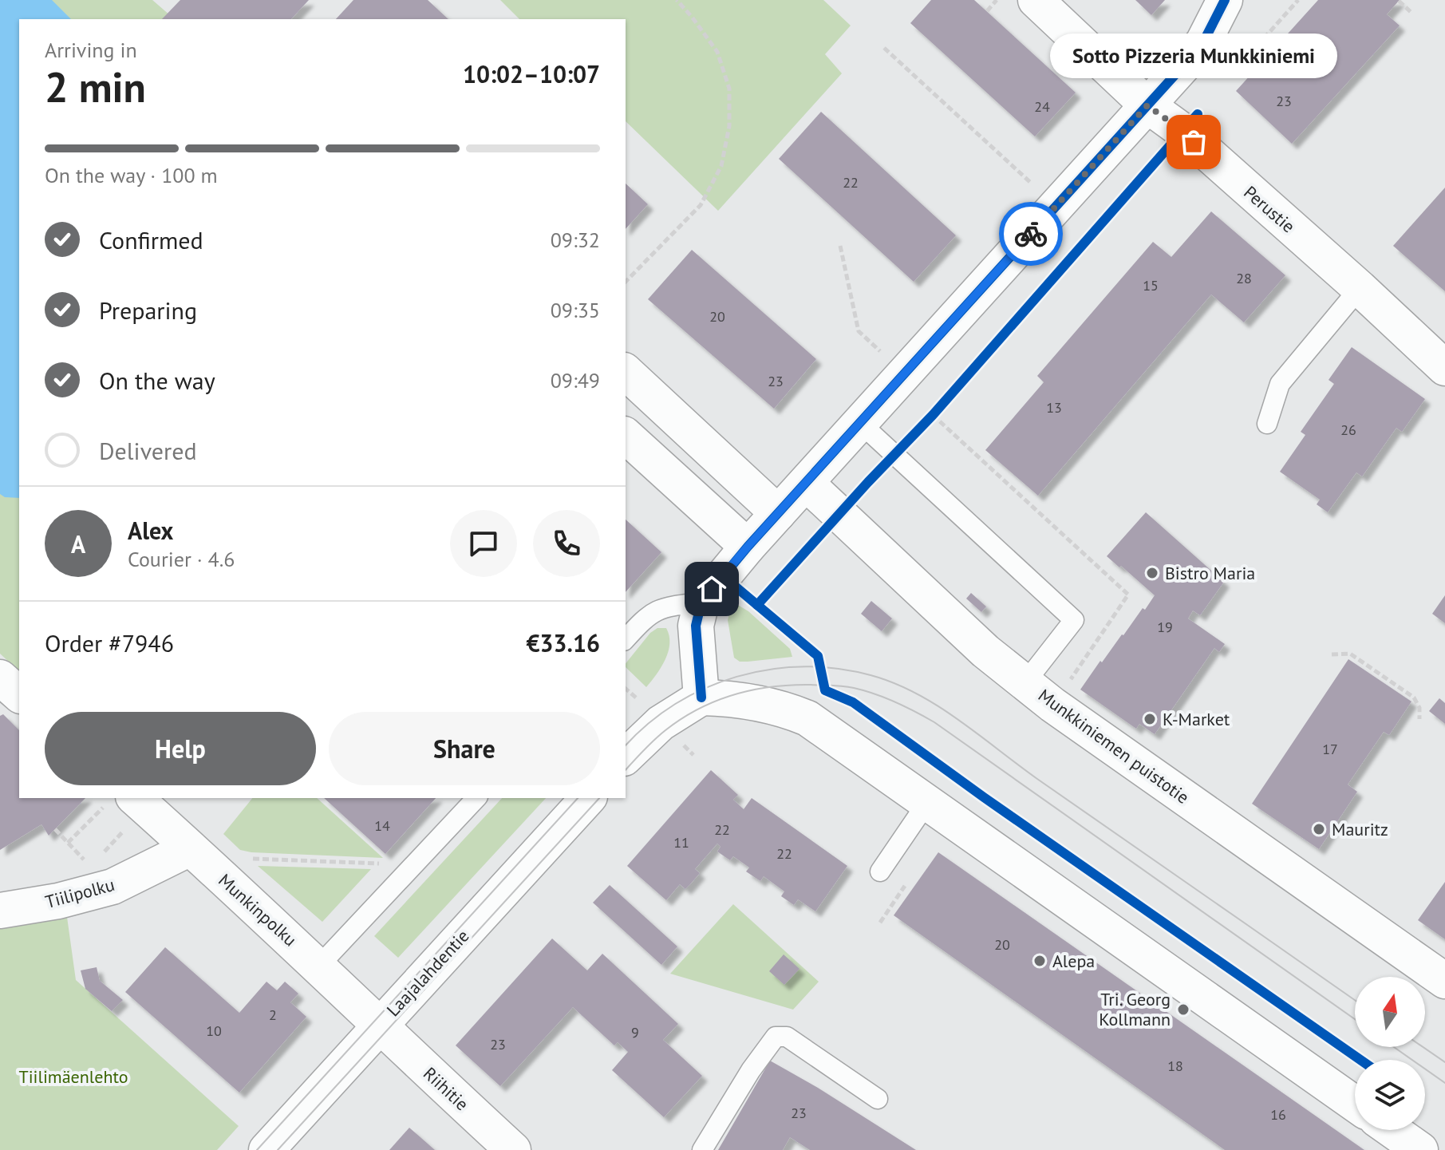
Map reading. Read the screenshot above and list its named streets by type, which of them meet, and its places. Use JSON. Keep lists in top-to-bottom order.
{
  "streets": {
    "street": [
      "Perustie",
      "Munkkiniemen puistotie",
      "Tiilipolku",
      "Munkinpolku",
      "Laajalahdentie",
      "Riihitie"
    ]
  },
  "crossings": [
    ["Tiilipolku", "Munkinpolku"],
    ["Munkinpolku", "Laajalahdentie"],
    ["Munkinpolku", "Riihitie"],
    ["Laajalahdentie", "Riihitie"]
  ],
  "parks": ["Tiilimäenlehto"],
  "places": [
    "Sotto Pizzeria Munkkiniemi",
    "Bistro Maria",
    "K-Market",
    "Mauritz",
    "Alepa",
    "Tri. Georg Kollmann"
  ],
  "house_numbers": [
    "23",
    "24",
    "22",
    "28",
    "15",
    "20",
    "23",
    "13",
    "26",
    "19",
    "17",
    "14",
    "22",
    "11",
    "22",
    "20",
    "2",
    "10",
    "9",
    "23",
    "18",
    "23",
    "16"
  ],
  "north": "top",
  "page": {
    "heading": ["2 min", "Arriving in", "10:02–10:07"],
    "panel": [
      "Alex",
      "Courier · 4.6",
      "Order #7946",
      "€33.16"
    ],
    "bubble": "Sotto Pizzeria Munkkiniemi",
    "bar": "On the way · 100 m",
    "list": [
      ["Confirmed", "09:32"],
      ["Preparing", "09:35"],
      ["On the way", "09:49"],
      "Delivered"
    ],
    "round": "A",
    "buttons": ["Help", "Share"]
  }
}
